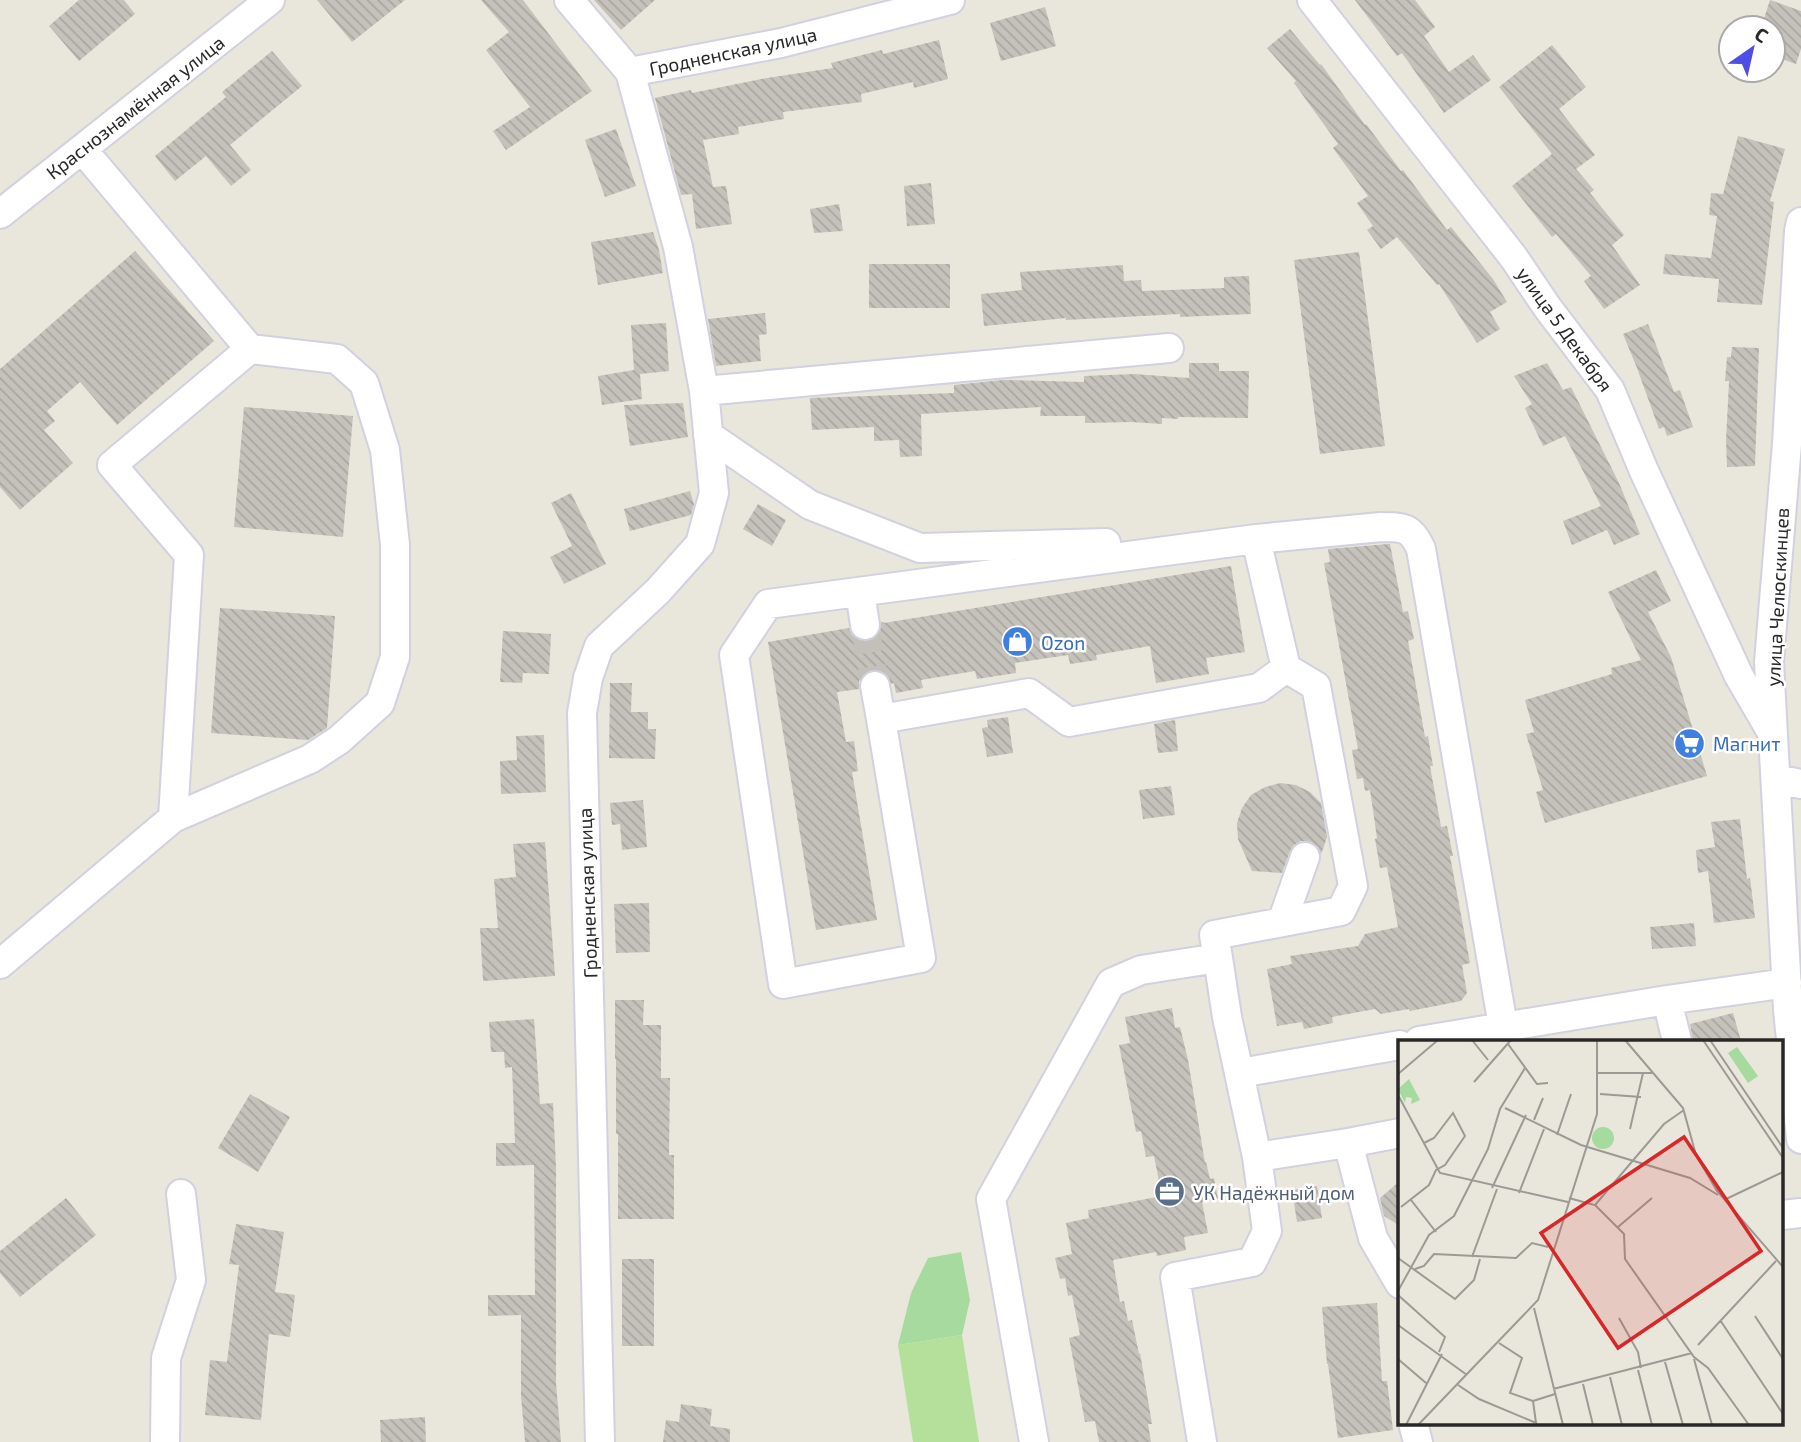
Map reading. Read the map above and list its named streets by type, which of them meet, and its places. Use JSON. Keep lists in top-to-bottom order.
{
  "streets": {
    "street": [
      "Гродненская улица",
      "Краснознамённая улица",
      "улица 5 Декабря",
      "улица Челюскинцев"
    ]
  },
  "crossings": [
    ["улица 5 Декабря", "улица Челюскинцев"]
  ],
  "places": {
    "shop": ["Ozon"],
    "supermarket": ["Магнит"],
    "office": ["УК Надёжный дом"]
  },
  "north": "top right"
}
